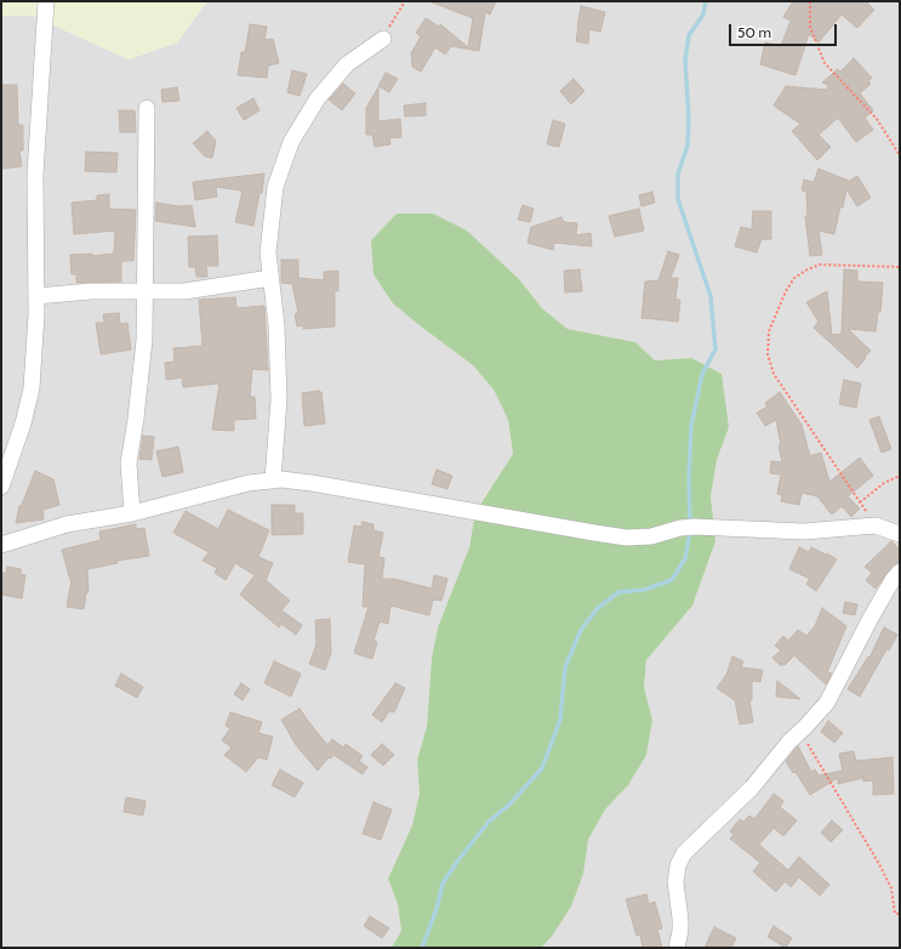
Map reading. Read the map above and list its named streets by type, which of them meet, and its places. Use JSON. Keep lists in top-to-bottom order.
{
  "scale_bar": "50 m"
}
